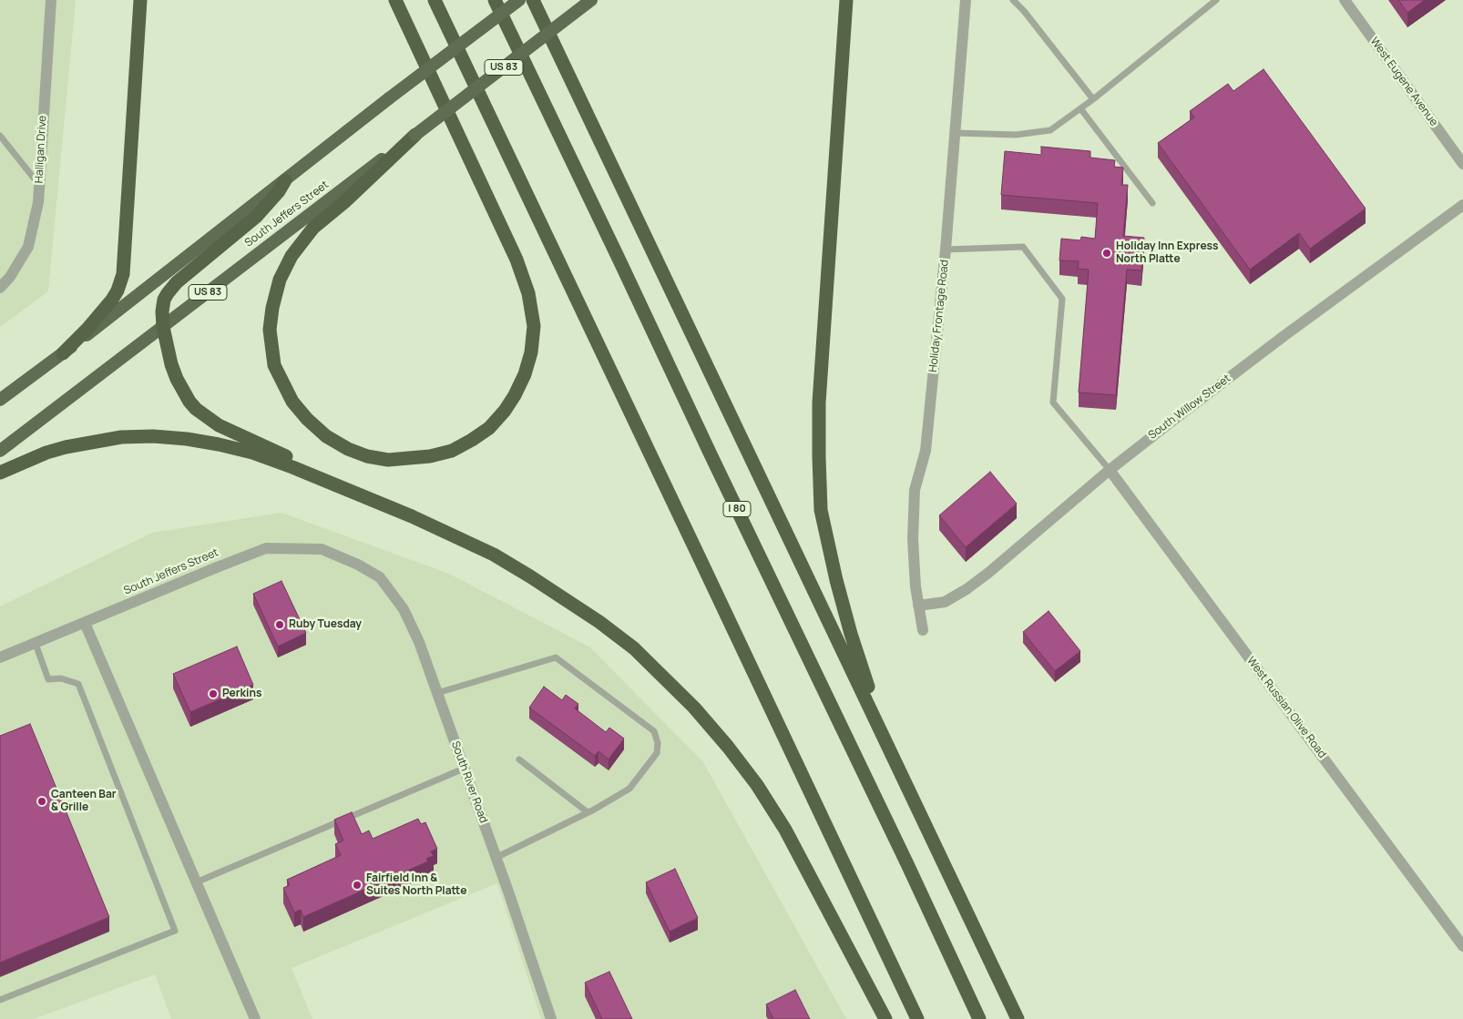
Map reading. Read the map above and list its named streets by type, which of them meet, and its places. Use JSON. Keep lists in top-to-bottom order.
{
  "streets": {
    "highway": ["US 83", "South Jeffers Street", "I 80"],
    "street": [
      "West Eugene Avenue",
      "Halligan Drive",
      "Holiday Frontage Road",
      "South Willow Street",
      "West Russian Olive Road",
      "South River Road"
    ]
  },
  "crossings": [
    ["South Jeffers Street", "South River Road"],
    ["Holiday Frontage Road", "South Willow Street"],
    ["South Willow Street", "West Russian Olive Road"]
  ],
  "places": [
    "Holiday Inn Express North Platte",
    "Ruby Tuesday",
    "Perkins",
    "Canteen Bar & Grille",
    "Fairfield Inn & Suites North Platte"
  ]
}
